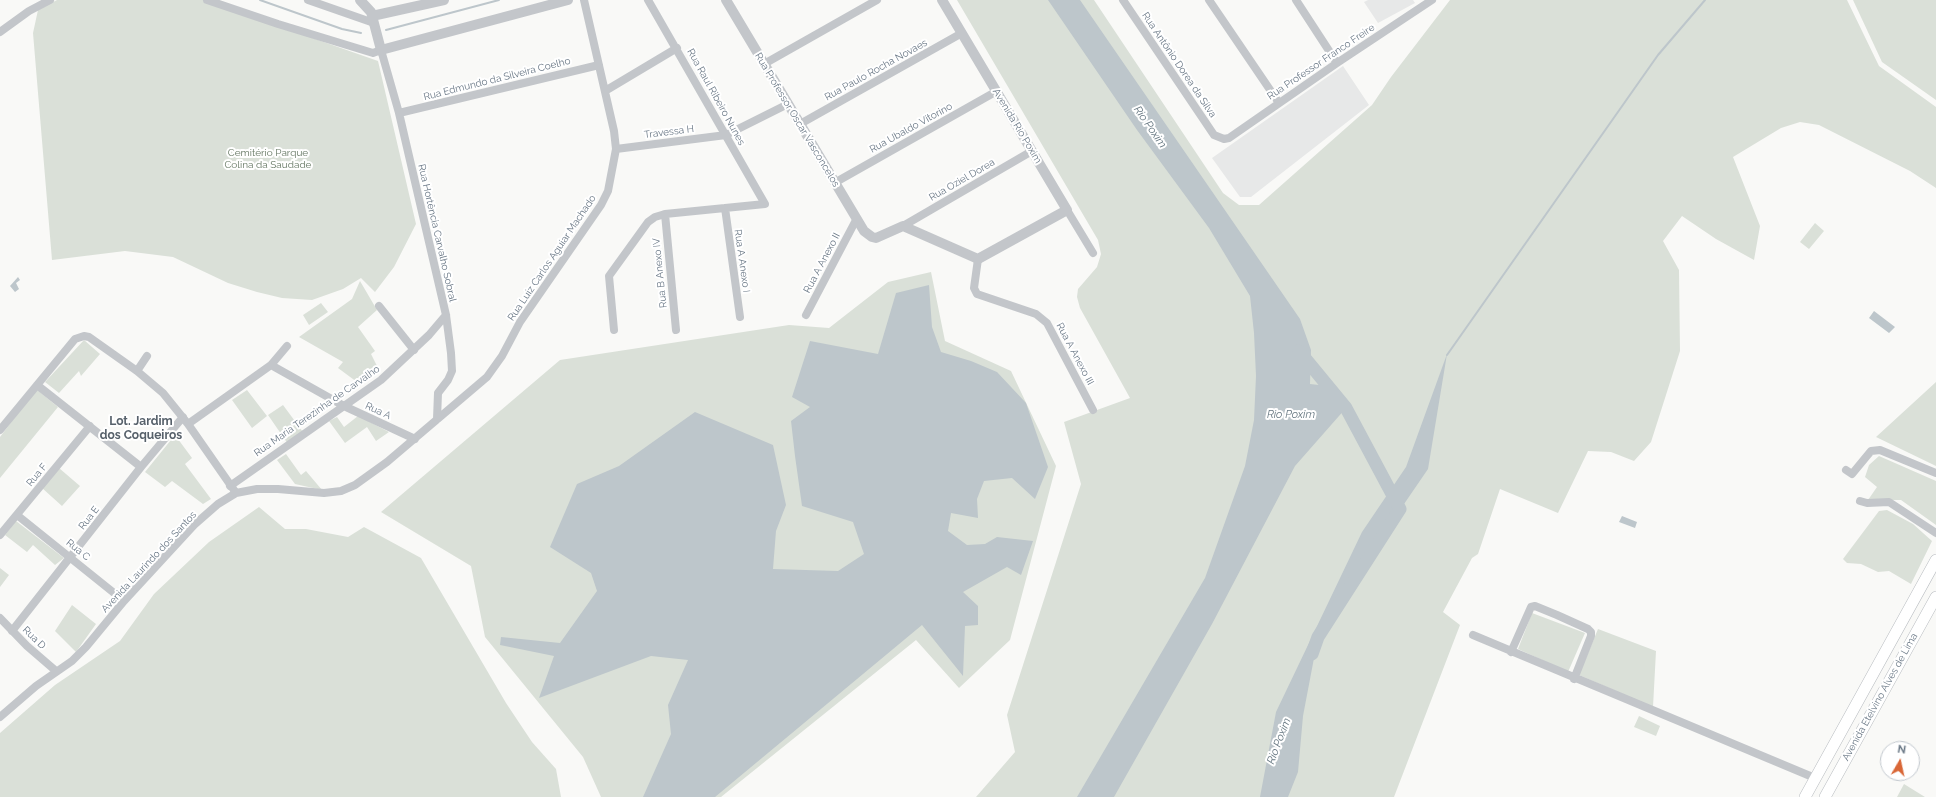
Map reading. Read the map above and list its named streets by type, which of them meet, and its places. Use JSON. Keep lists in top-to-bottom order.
{
  "streets": {
    "main road": ["Avenida Etelvino Alves de Lima"],
    "street": [
      "Rua Professor Franco Freire",
      "Rua Antônio Dorea da Silva",
      "Rua Paulo Rocha Novaes",
      "Rua Edmundo da Silveira Coelho",
      "Rua Raul Ribeiro Nunes",
      "Rua Professor Oscar Vasconcelos",
      "Avenida Rio Poxim",
      "Rua Ubaldo Vitorino",
      "Travessa H",
      "Rua Oziel Dorea",
      "Rua Hortência Carvalho Sobral",
      "Rua Luiz Carlos Aguiar Machado",
      "Rua A Anexo I",
      "Rua A Anexo II",
      "Rua B Anexo IV",
      "Rua A Anexo III",
      "Rua Maria Terezinha de Carvalho",
      "Rua A",
      "Rua F",
      "Rua E",
      "Rua C",
      "Avenida Laurindo dos Santos",
      "Rua D"
    ]
  },
  "crossings": [
    ["Rua Professor Franco Freire", "Rua Antônio Dorea da Silva"],
    ["Rua Paulo Rocha Novaes", "Rua Professor Oscar Vasconcelos"],
    ["Rua Paulo Rocha Novaes", "Avenida Rio Poxim"],
    ["Rua Edmundo da Silveira Coelho", "Rua Hortência Carvalho Sobral"],
    ["Rua Edmundo da Silveira Coelho", "Rua Luiz Carlos Aguiar Machado"],
    ["Rua Raul Ribeiro Nunes", "Travessa H"],
    ["Rua Raul Ribeiro Nunes", "Rua A Anexo I"],
    ["Rua Professor Oscar Vasconcelos", "Rua Ubaldo Vitorino"],
    ["Rua Professor Oscar Vasconcelos", "Travessa H"],
    ["Rua Professor Oscar Vasconcelos", "Rua Oziel Dorea"],
    ["Rua Professor Oscar Vasconcelos", "Rua A Anexo II"],
    ["Avenida Rio Poxim", "Rua Ubaldo Vitorino"],
    ["Avenida Rio Poxim", "Rua Oziel Dorea"],
    ["Travessa H", "Rua Luiz Carlos Aguiar Machado"],
    ["Rua Hortência Carvalho Sobral", "Rua Luiz Carlos Aguiar Machado"],
    ["Rua Hortência Carvalho Sobral", "Rua Maria Terezinha de Carvalho"],
    ["Rua Hortência Carvalho Sobral", "Avenida Laurindo dos Santos"],
    ["Rua Luiz Carlos Aguiar Machado", "Avenida Laurindo dos Santos"],
    ["Rua Maria Terezinha de Carvalho", "Rua A"],
    ["Rua A", "Rua E"],
    ["Rua A", "Avenida Laurindo dos Santos"],
    ["Rua F", "Rua C"],
    ["Rua E", "Rua C"],
    ["Rua E", "Rua D"],
    ["Rua C", "Avenida Laurindo dos Santos"],
    ["Avenida Laurindo dos Santos", "Rua D"]
  ],
  "districts": ["Lot. Jardim dos Coqueiros"],
  "water": ["Rio Poxim"],
  "parks": ["Cemitério Parque Colina da Saudade"],
  "north": "top"
}
